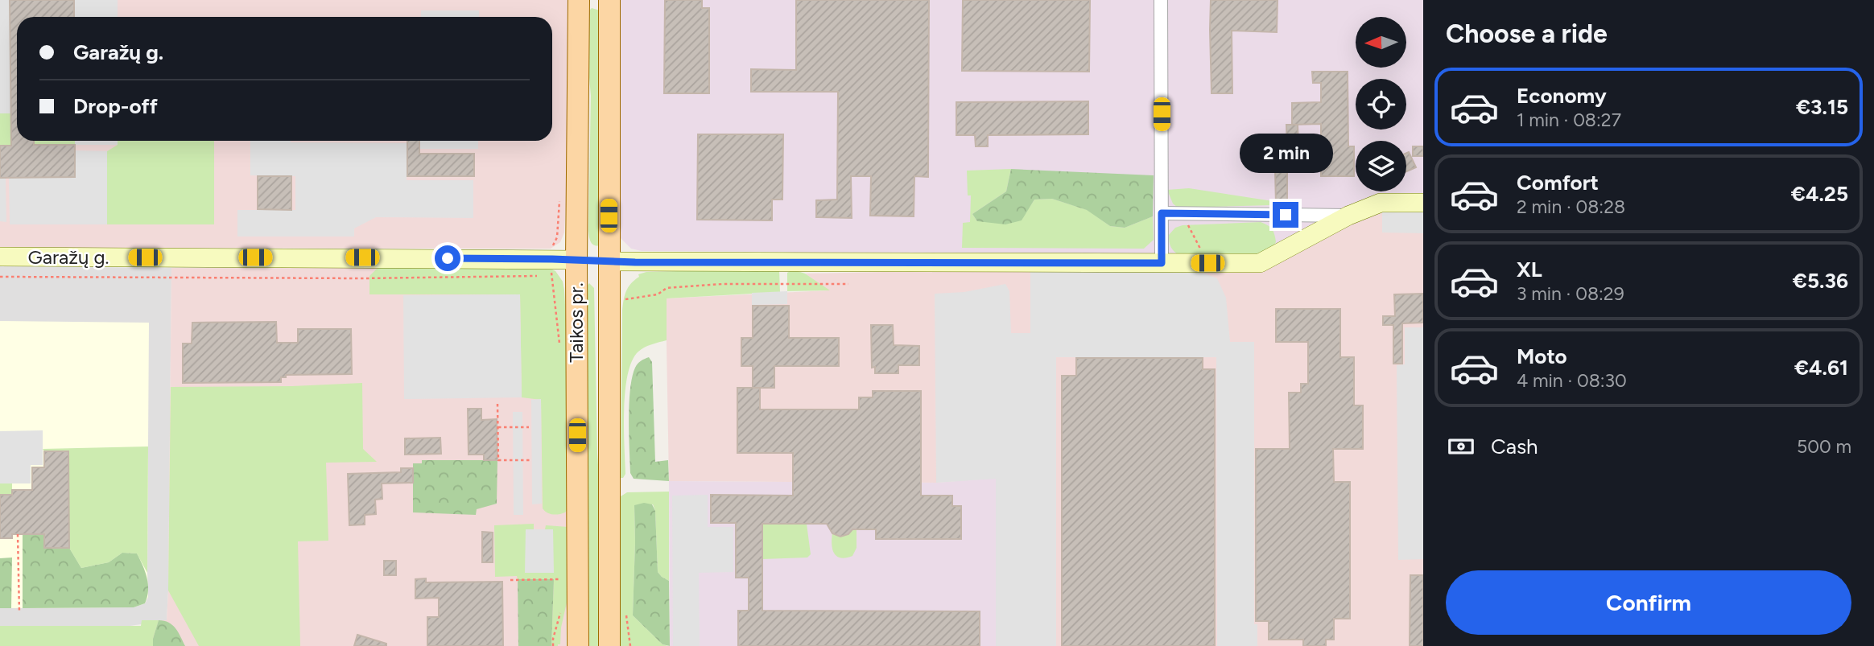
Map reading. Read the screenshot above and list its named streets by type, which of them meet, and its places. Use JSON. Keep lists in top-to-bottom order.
{
  "streets": {
    "main road": ["Taikos pr."],
    "street": ["Garažų g."]
  },
  "crossings": [
    ["Garažų g.", "Taikos pr."]
  ],
  "north": "left",
  "page": {
    "heading": "Choose a ride",
    "banner": ["Garažų g.", "Drop-off"],
    "list": [
      {
        "name": "Economy",
        "note": "1 min · 08:27",
        "value": "€3.15"
      },
      {
        "name": "Comfort",
        "note": "2 min · 08:28",
        "value": "€4.25"
      },
      {
        "name": "XL",
        "note": "3 min · 08:29",
        "value": "€5.36"
      },
      {
        "name": "Moto",
        "note": "4 min · 08:30",
        "value": "€4.61"
      }
    ],
    "bubble": "2 min",
    "pay": ["Cash", "500 m"],
    "buttons": "Confirm"
  }
}
